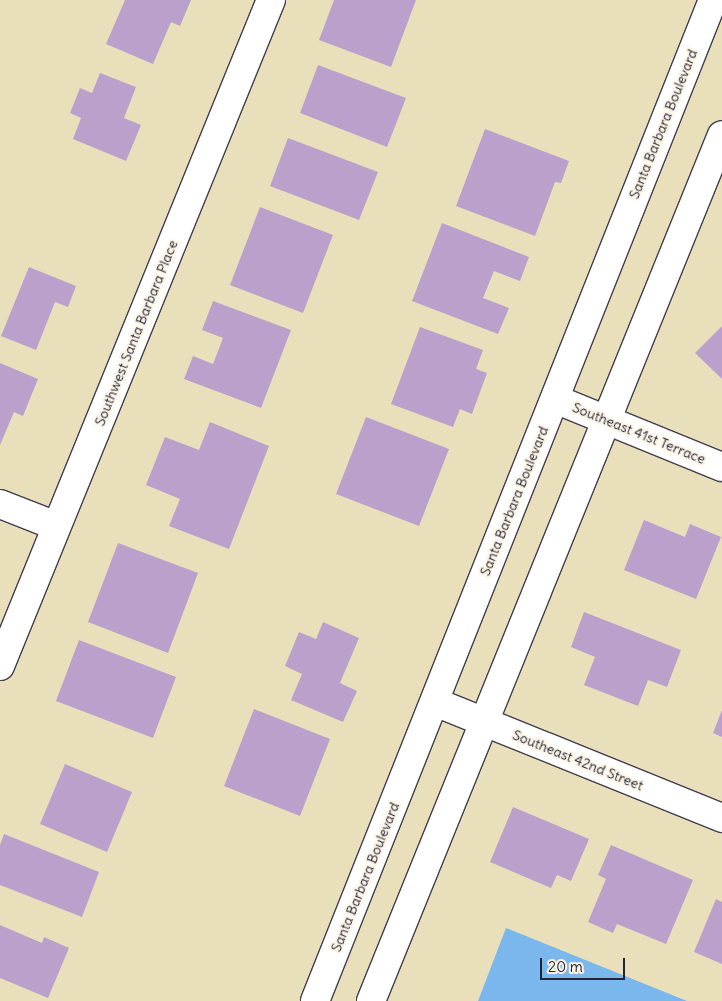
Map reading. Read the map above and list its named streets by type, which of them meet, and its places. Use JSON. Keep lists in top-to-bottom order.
{
  "streets": {
    "main road": [
      "Santa Barbara Boulevard",
      "Southwest Santa Barbara Place",
      "Southeast 41st Terrace",
      "Southeast 42nd Street"
    ]
  },
  "crossings": [
    ["Santa Barbara Boulevard", "Southeast 41st Terrace"],
    ["Santa Barbara Boulevard", "Southeast 42nd Street"]
  ],
  "scale_bar": "20 m"
}
